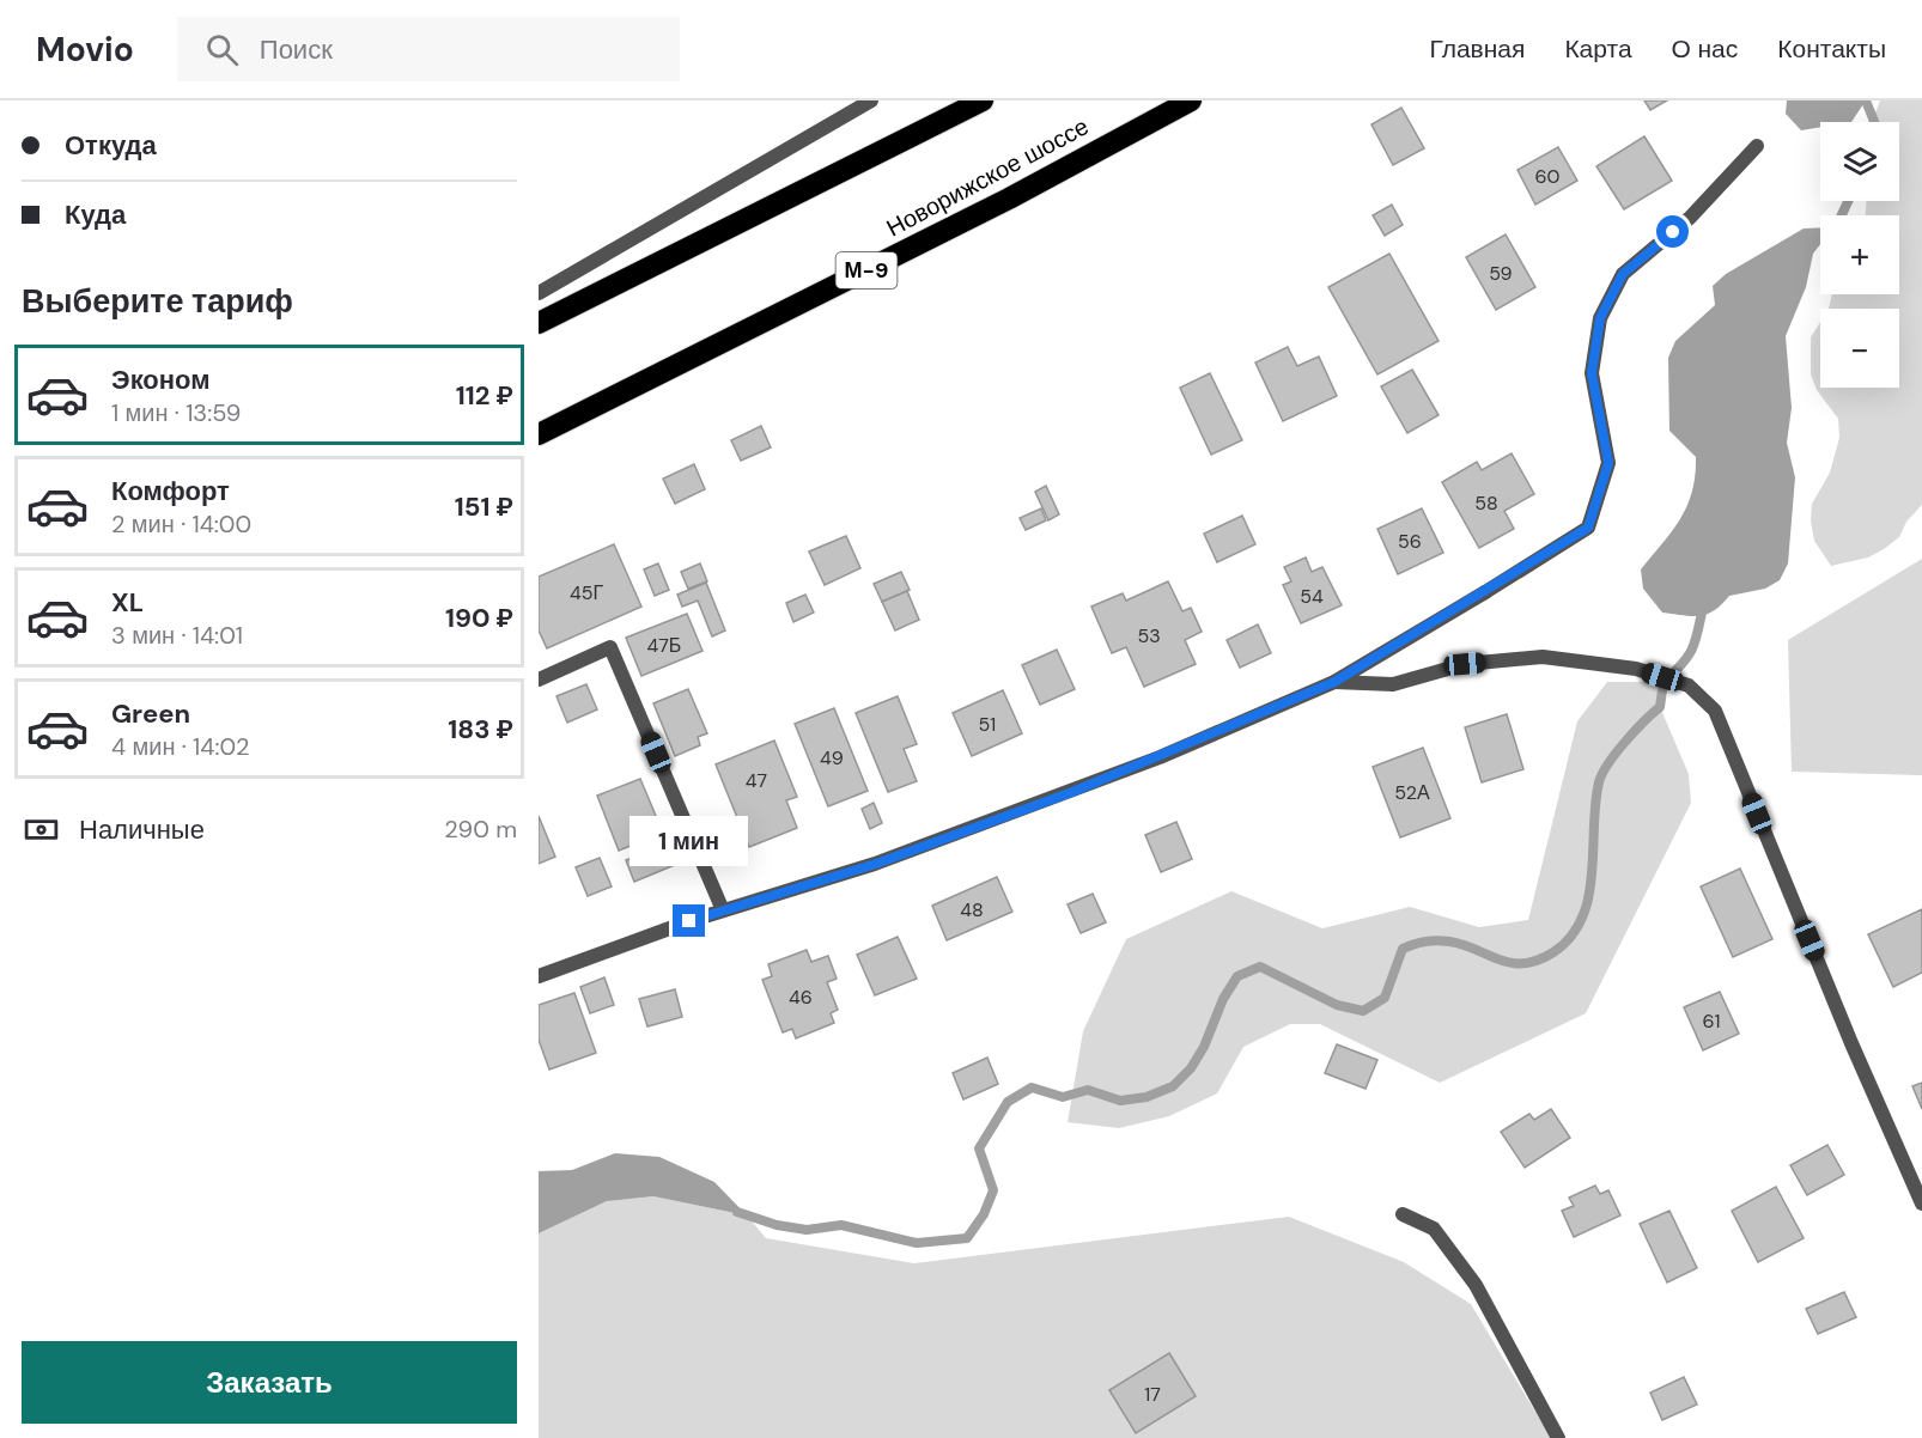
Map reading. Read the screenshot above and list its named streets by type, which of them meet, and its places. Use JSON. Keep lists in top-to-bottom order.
{
  "streets": {
    "highway": ["Новорижское шоссе", "М-9"]
  },
  "house_numbers": [
    "60",
    "59",
    "58",
    "56",
    "45Г",
    "54",
    "53",
    "47Б",
    "51",
    "49",
    "47",
    "52А",
    "48",
    "46",
    "61",
    "17"
  ],
  "page": {
    "header": "Movio",
    "search": "Поиск",
    "nav": [
      "Главная",
      "Карта",
      "О нас",
      "Контакты"
    ],
    "banner": ["Откуда", "Куда"],
    "map_buttons": ["+", "−"],
    "heading": "Выберите тариф",
    "list": [
      {
        "name": "Эконом",
        "note": "1 мин · 13:59",
        "value": "112 ₽"
      },
      {
        "name": "Комфорт",
        "note": "2 мин · 14:00",
        "value": "151 ₽"
      },
      {
        "name": "XL",
        "note": "3 мин · 14:01",
        "value": "190 ₽"
      },
      {
        "name": "Green",
        "note": "4 мин · 14:02",
        "value": "183 ₽"
      }
    ],
    "pay": ["Наличные", "290 m"],
    "bubble": "1 мин",
    "buttons": "Заказать"
  }
}
